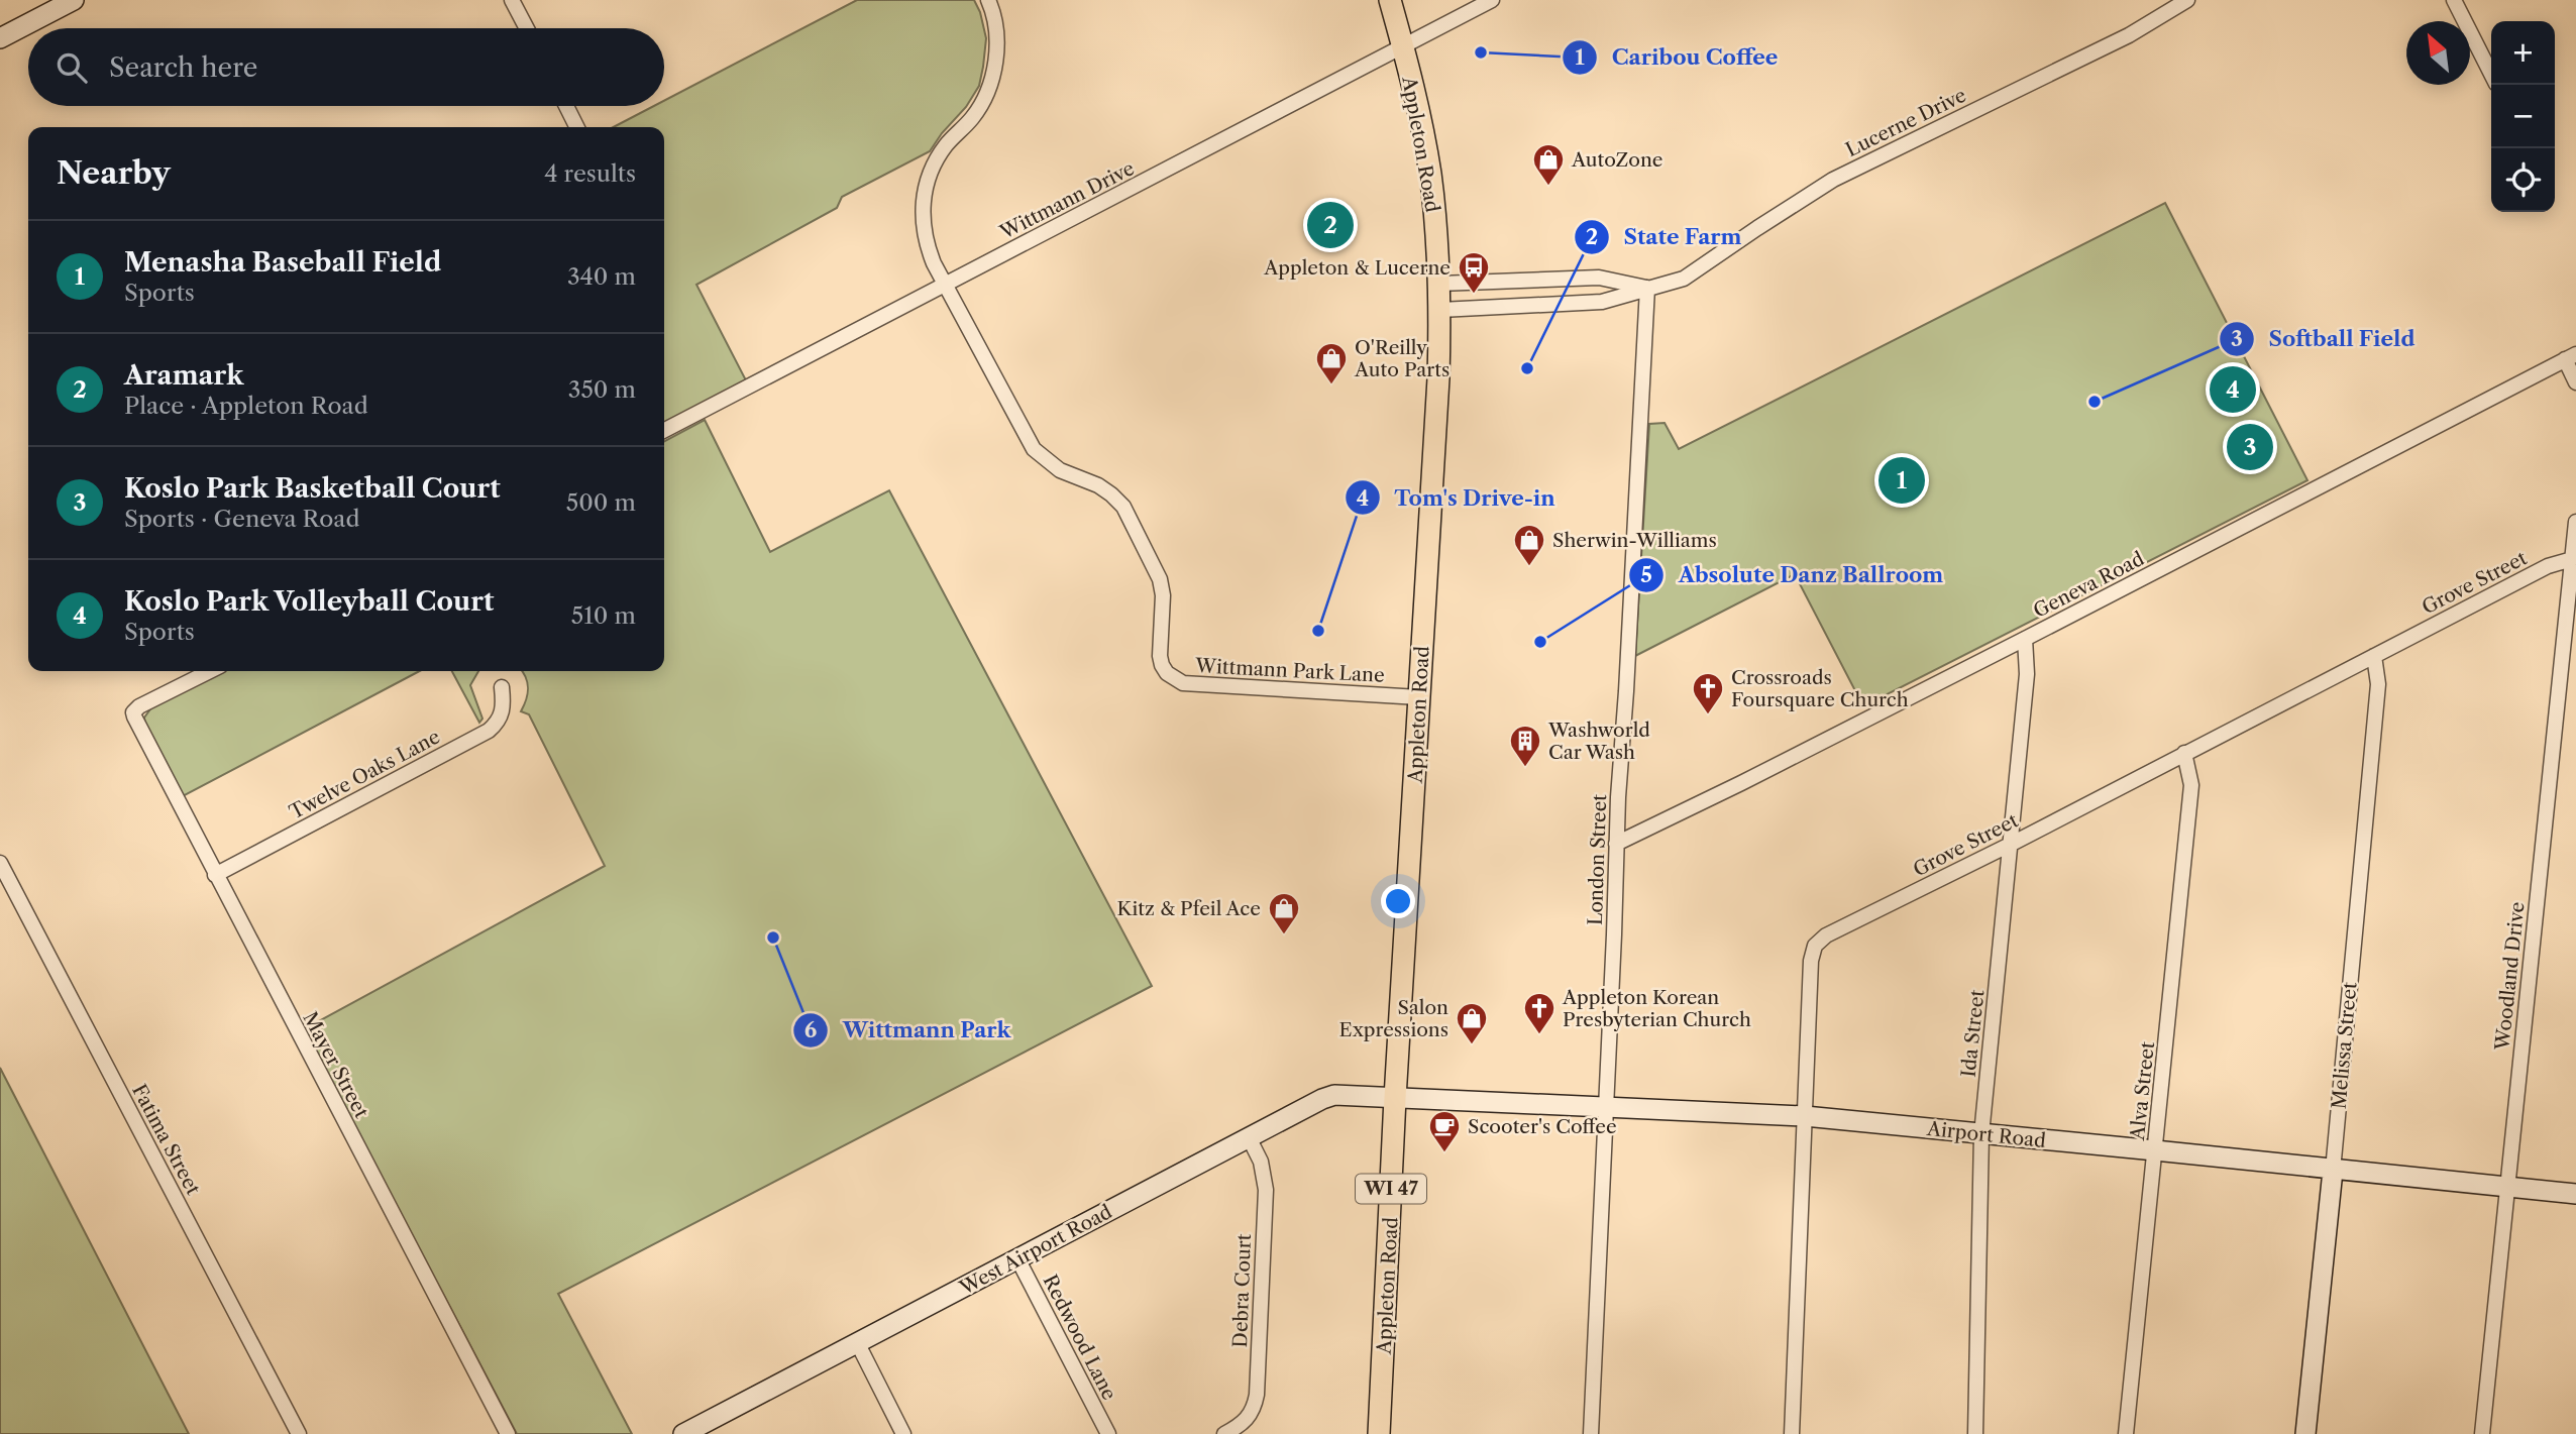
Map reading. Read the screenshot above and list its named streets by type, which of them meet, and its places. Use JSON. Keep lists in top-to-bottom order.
{
  "streets": {
    "main road": ["Appleton Road", "WI 47"],
    "street": [
      "Lucerne Drive",
      "Wittmann Drive",
      "Grove Street",
      "Geneva Road",
      "Wittmann Park Lane",
      "Twelve Oaks Lane",
      "London Street",
      "Woodland Drive",
      "Ida Street",
      "Melissa Street",
      "Mayer Street",
      "Alva Street",
      "Airport Road",
      "Fatima Street",
      "West Airport Road",
      "Debra Court",
      "Redwood Lane"
    ]
  },
  "crossings": [
    ["Lucerne Drive", "Appleton Road"],
    ["Lucerne Drive", "London Street"],
    ["Appleton Road", "Wittmann Drive"],
    ["Appleton Road", "Wittmann Park Lane"],
    ["Appleton Road", "Airport Road"],
    ["Appleton Road", "West Airport Road"],
    ["Wittmann Drive", "Wittmann Park Lane"],
    ["Grove Street", "Woodland Drive"],
    ["Grove Street", "Ida Street"],
    ["Grove Street", "Melissa Street"],
    ["Grove Street", "Alva Street"],
    ["Grove Street", "Airport Road"],
    ["Geneva Road", "London Street"],
    ["Geneva Road", "Ida Street"],
    ["Twelve Oaks Lane", "Mayer Street"],
    ["London Street", "Airport Road"],
    ["Woodland Drive", "Airport Road"],
    ["Ida Street", "Airport Road"],
    ["Melissa Street", "Airport Road"],
    ["Alva Street", "Airport Road"],
    ["Airport Road", "West Airport Road"],
    ["West Airport Road", "Debra Court"],
    ["West Airport Road", "Redwood Lane"]
  ],
  "places": {
    "other": [
      "Caribou Coffee",
      "State Farm",
      "Softball Field",
      "Tom's Drive-in",
      "Absolute Danz Ballroom",
      "Wittmann Park"
    ],
    "shop": [
      "AutoZone",
      "O'Reilly Auto Parts",
      "Sherwin-Williams",
      "Kitz & Pfeil Ace",
      "Salon Expressions"
    ],
    "bus stop": ["Appleton & Lucerne"],
    "church": ["Crossroads Foursquare Church", "Appleton Korean Presbyterian Church"],
    "building": ["Washworld Car Wash"],
    "cafe": ["Scooter's Coffee"]
  },
  "north": "top left",
  "page": {
    "map_buttons": ["+", "−"],
    "search": "Search here",
    "heading": ["Nearby", "4 results"],
    "pins": [
      "2",
      "4",
      "3",
      "1"
    ],
    "list": [
      {
        "mark": "1",
        "name": "Menasha Baseball Field",
        "note": "Sports",
        "value": "340 m"
      },
      {
        "mark": "2",
        "name": "Aramark",
        "note": "Place · Appleton Road",
        "value": "350 m"
      },
      {
        "mark": "3",
        "name": "Koslo Park Basketball Court",
        "note": "Sports · Geneva Road",
        "value": "500 m"
      },
      {
        "mark": "4",
        "name": "Koslo Park Volleyball Court",
        "note": "Sports",
        "value": "510 m"
      }
    ]
  }
}
